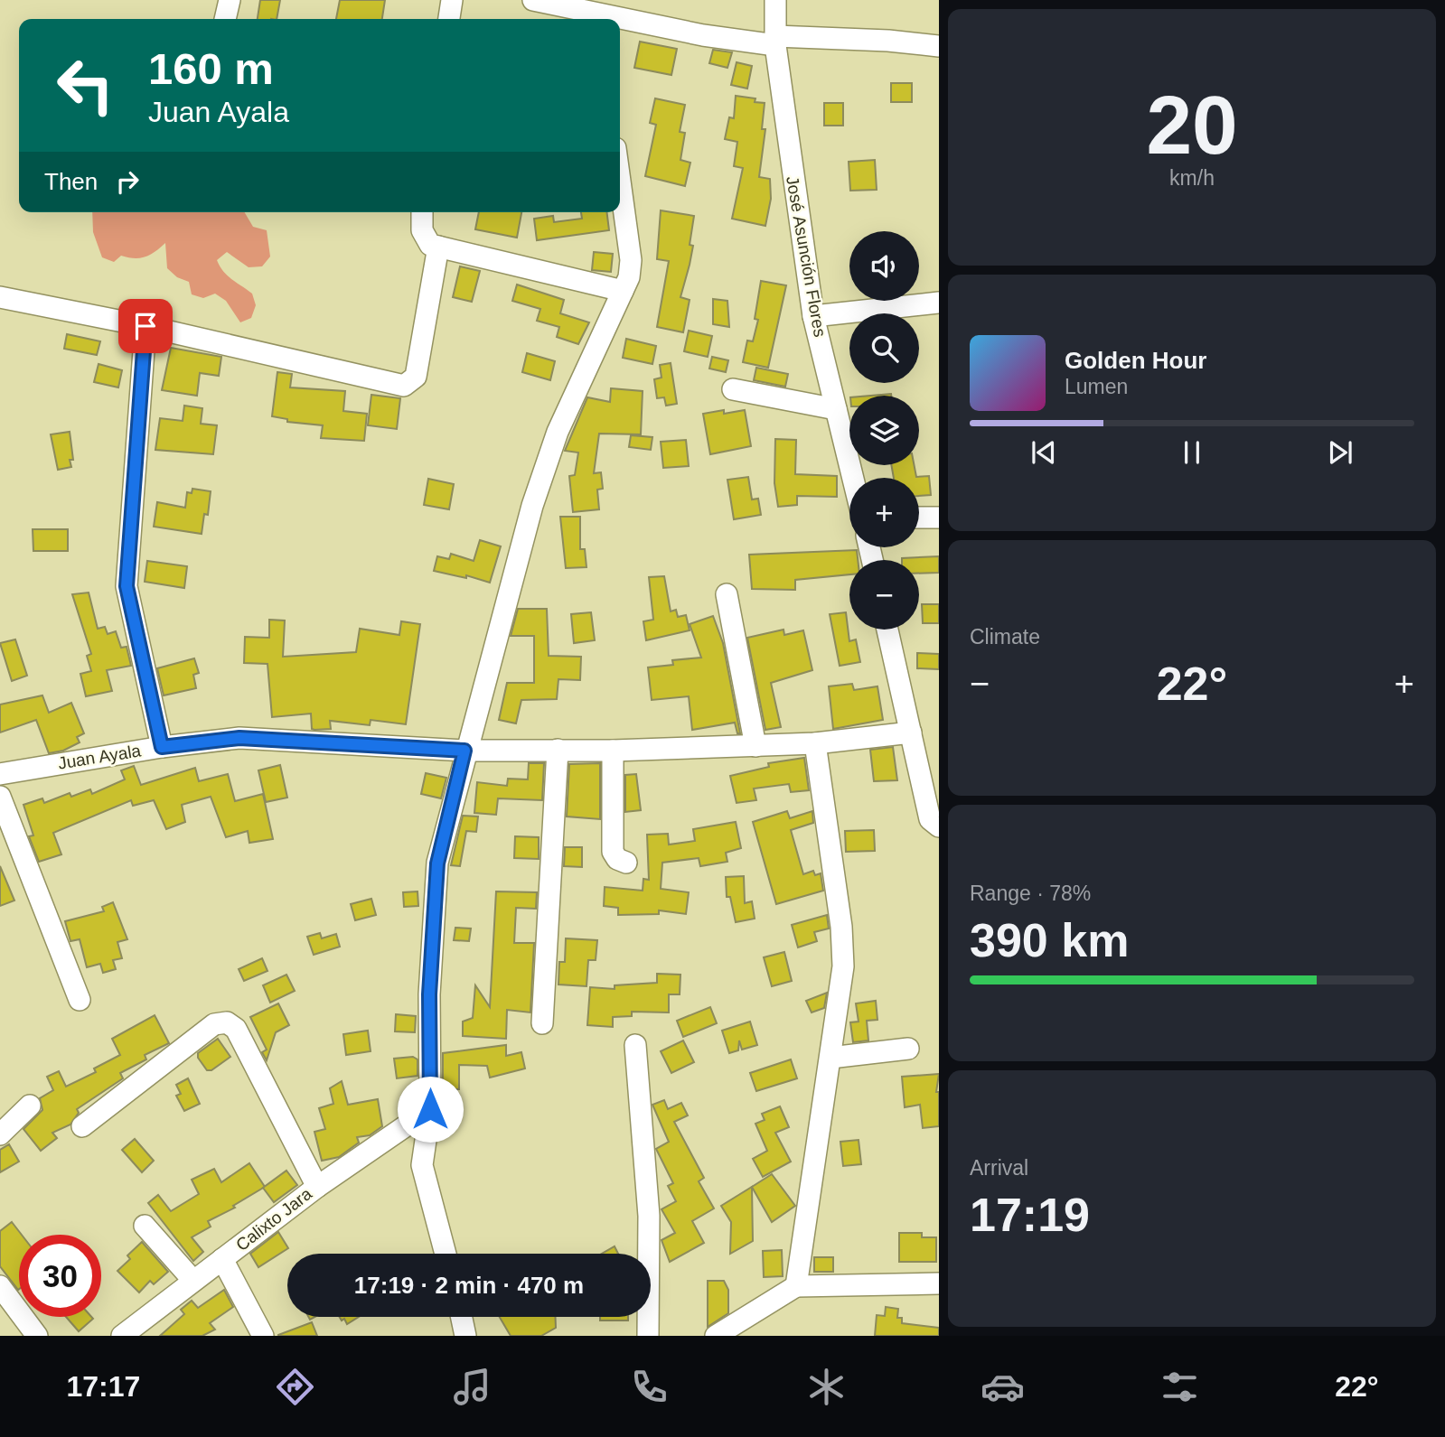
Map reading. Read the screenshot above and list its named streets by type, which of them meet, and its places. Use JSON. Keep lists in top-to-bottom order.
{
  "streets": {
    "street": ["José Asunción Flores", "Juan Ayala", "Calixto Jara"]
  },
  "page": {
    "tile": [
      ["20", "km/h"],
      "Climate",
      ["Range · 78%", "390 km"],
      ["Arrival", "17:19"]
    ],
    "turn": ["160 m", "Juan Ayala"],
    "then": "Then",
    "map_buttons": ["+", "−"],
    "song": ["Golden Hour", "Lumen"],
    "heat": ["−", "22°", "+"],
    "limit": "30",
    "trip": "17:19 · 2 min · 470 m",
    "tabs": ["17:17", "22°"]
  }
}
